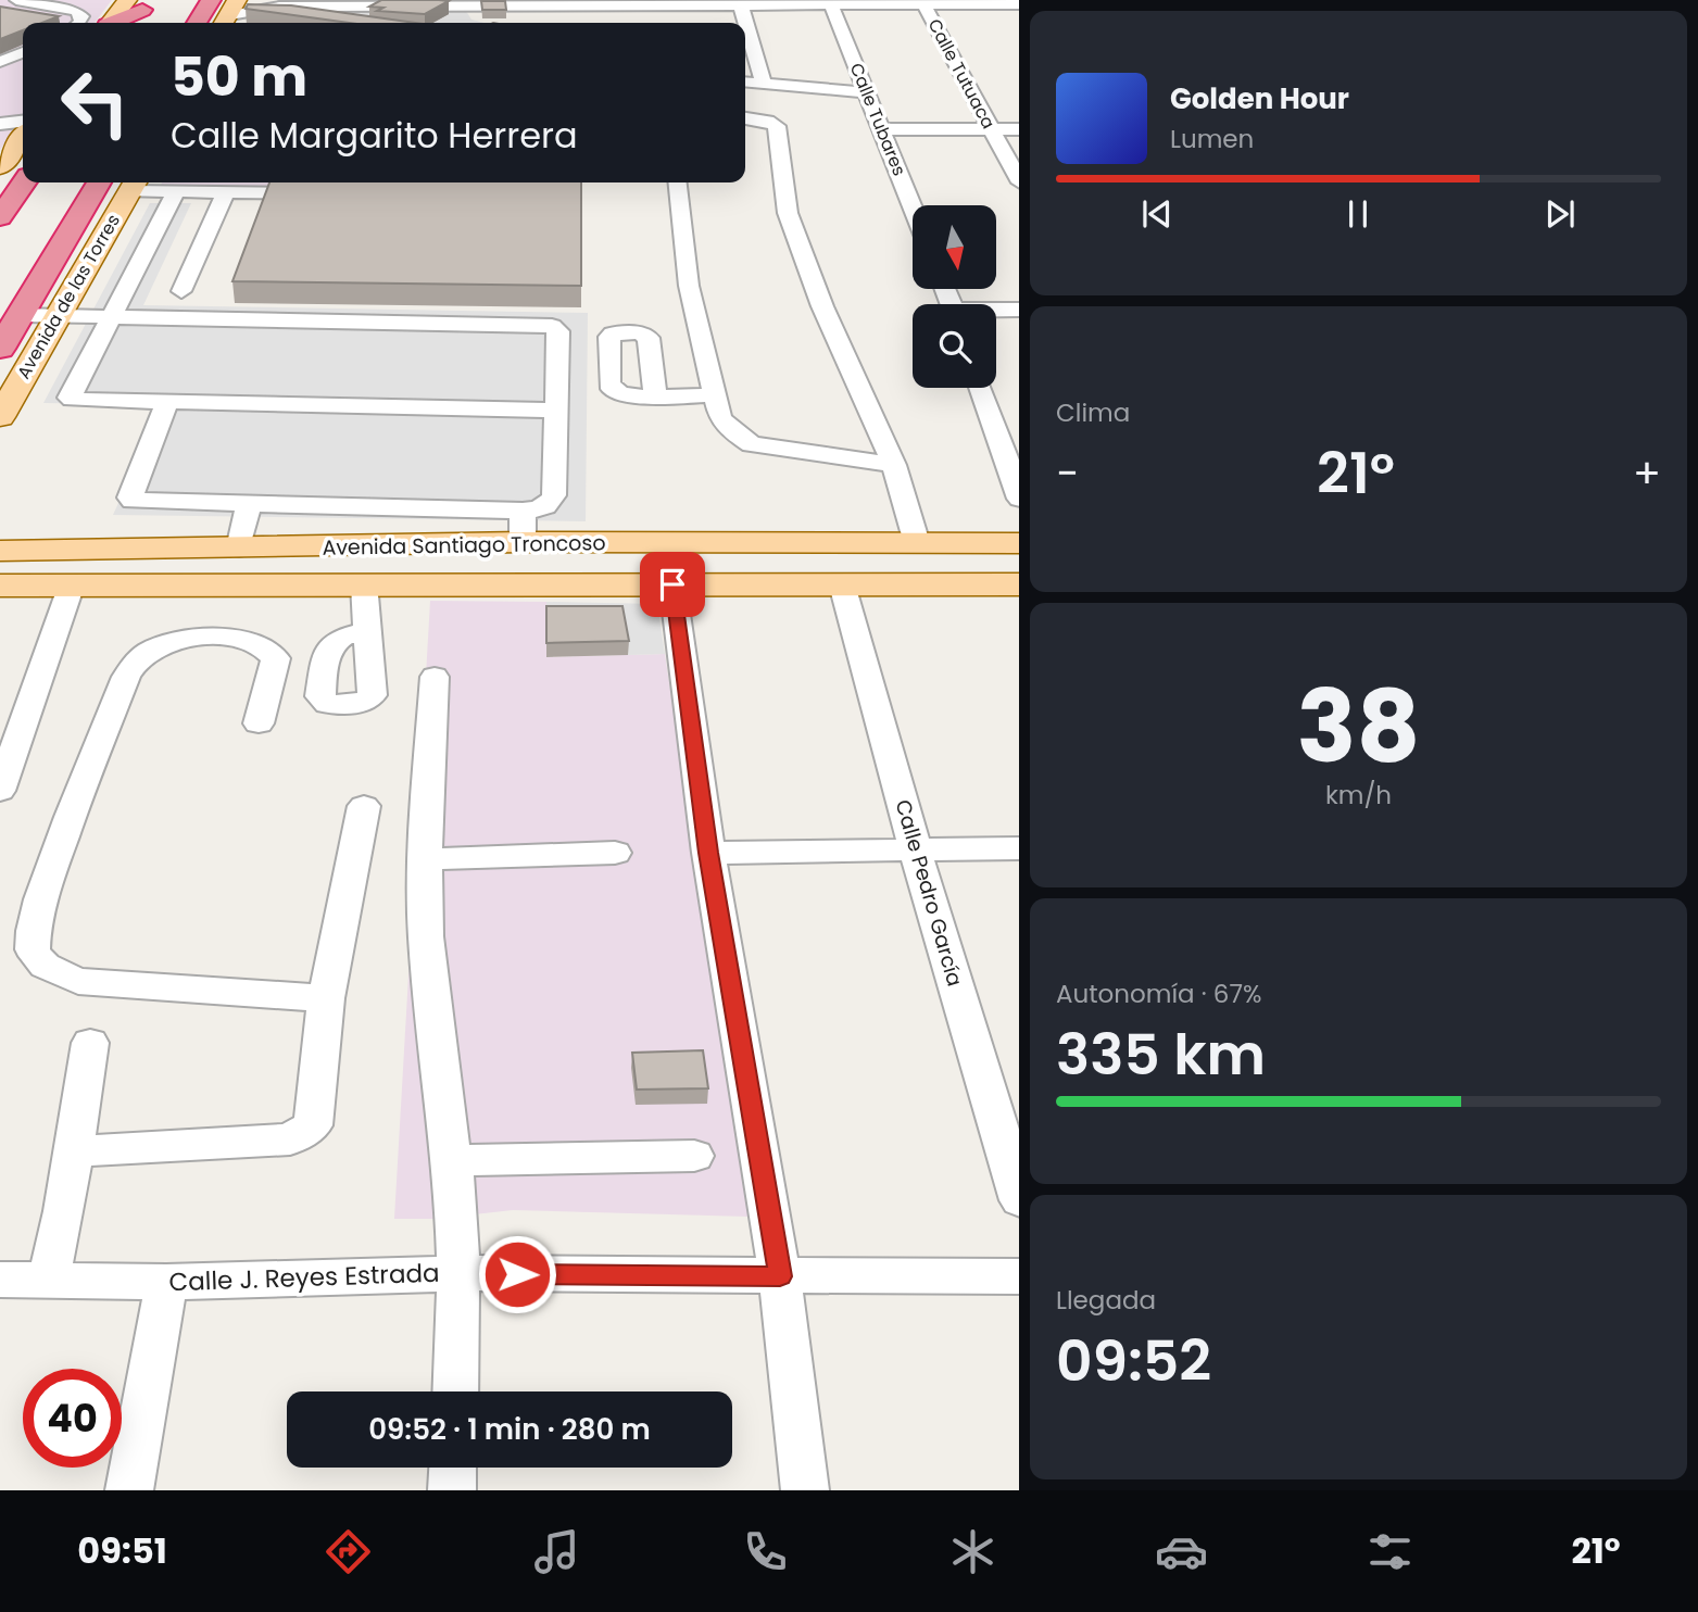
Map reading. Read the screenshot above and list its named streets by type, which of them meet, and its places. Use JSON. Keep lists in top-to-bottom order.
{
  "streets": {
    "highway": ["Avenida de las Torres"],
    "main road": ["Avenida Santiago Troncoso"],
    "street": [
      "Calle Tutuaca",
      "Calle Tubares",
      "Calle Pedro García",
      "Calle J. Reyes Estrada"
    ]
  },
  "crossings": [
    ["Avenida Santiago Troncoso", "Calle Pedro García"]
  ],
  "north": "bottom",
  "page": {
    "turn": ["50 m", "Calle Margarito Herrera"],
    "song": ["Golden Hour", "Lumen"],
    "tile": [
      "Clima",
      ["38", "km/h"],
      ["Autonomía · 67%", "335 km"],
      ["Llegada", "09:52"]
    ],
    "heat": ["−", "21°", "+"],
    "limit": "40",
    "trip": "09:52 · 1 min · 280 m",
    "tabs": ["09:51", "21°"]
  }
}
